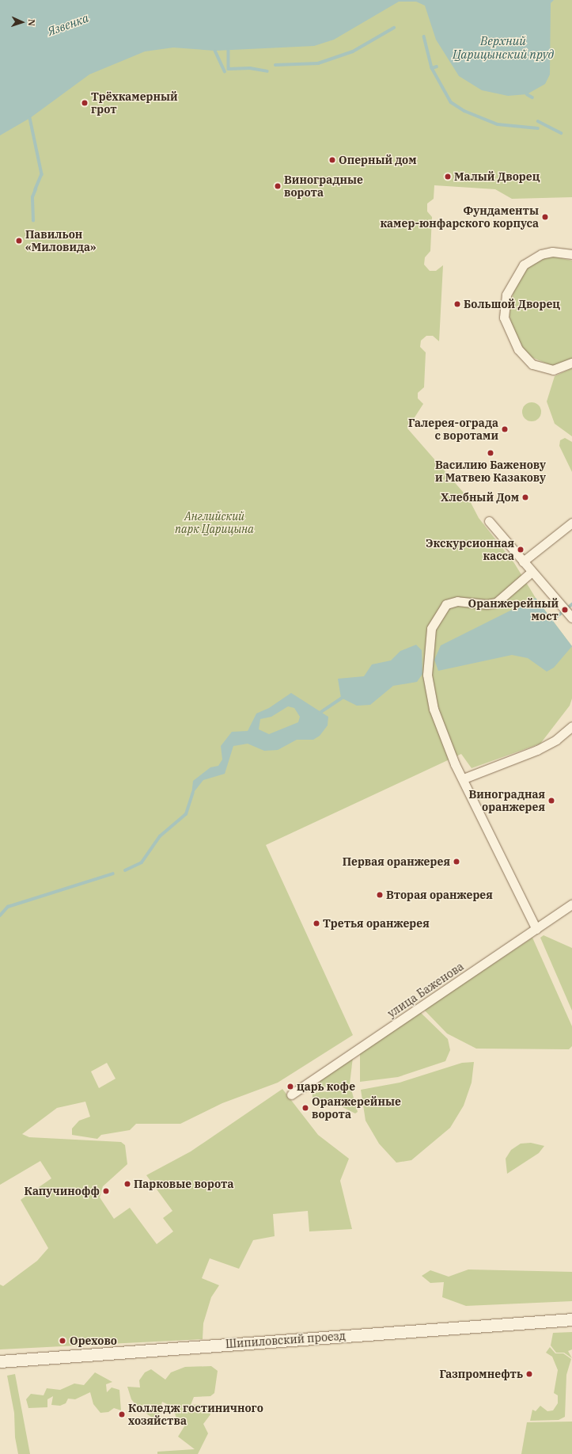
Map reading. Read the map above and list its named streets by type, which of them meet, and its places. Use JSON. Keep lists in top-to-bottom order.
{
  "streets": {
    "main road": ["Шипиловский проезд"],
    "street": ["улица Баженова"]
  },
  "water": ["Язвенка", "Верхний Царицынский пруд"],
  "parks": ["Английский парк Царицына"],
  "places": [
    "Трёхкамерный грот",
    "Оперный дом",
    "Малый Дворец",
    "Виноградные ворота",
    "Фундаменты камер-юнфарского корпуса",
    "Павильон «Миловида»",
    "Большой Дворец",
    "Галерея-ограда с воротами",
    "Василию Баженову и Матвею Казакову",
    "Хлебный Дом",
    "Экскурсионная касса",
    "Оранжерейный мост",
    "Виноградная оранжерея",
    "Первая оранжерея",
    "Вторая оранжерея",
    "Третья оранжерея",
    "царь кофе",
    "Оранжерейные ворота",
    "Парковые ворота",
    "Капучинофф",
    "Орехово",
    "Газпромнефть",
    "Колледж гостиничного хозяйcтва"
  ],
  "north": "right"
}
